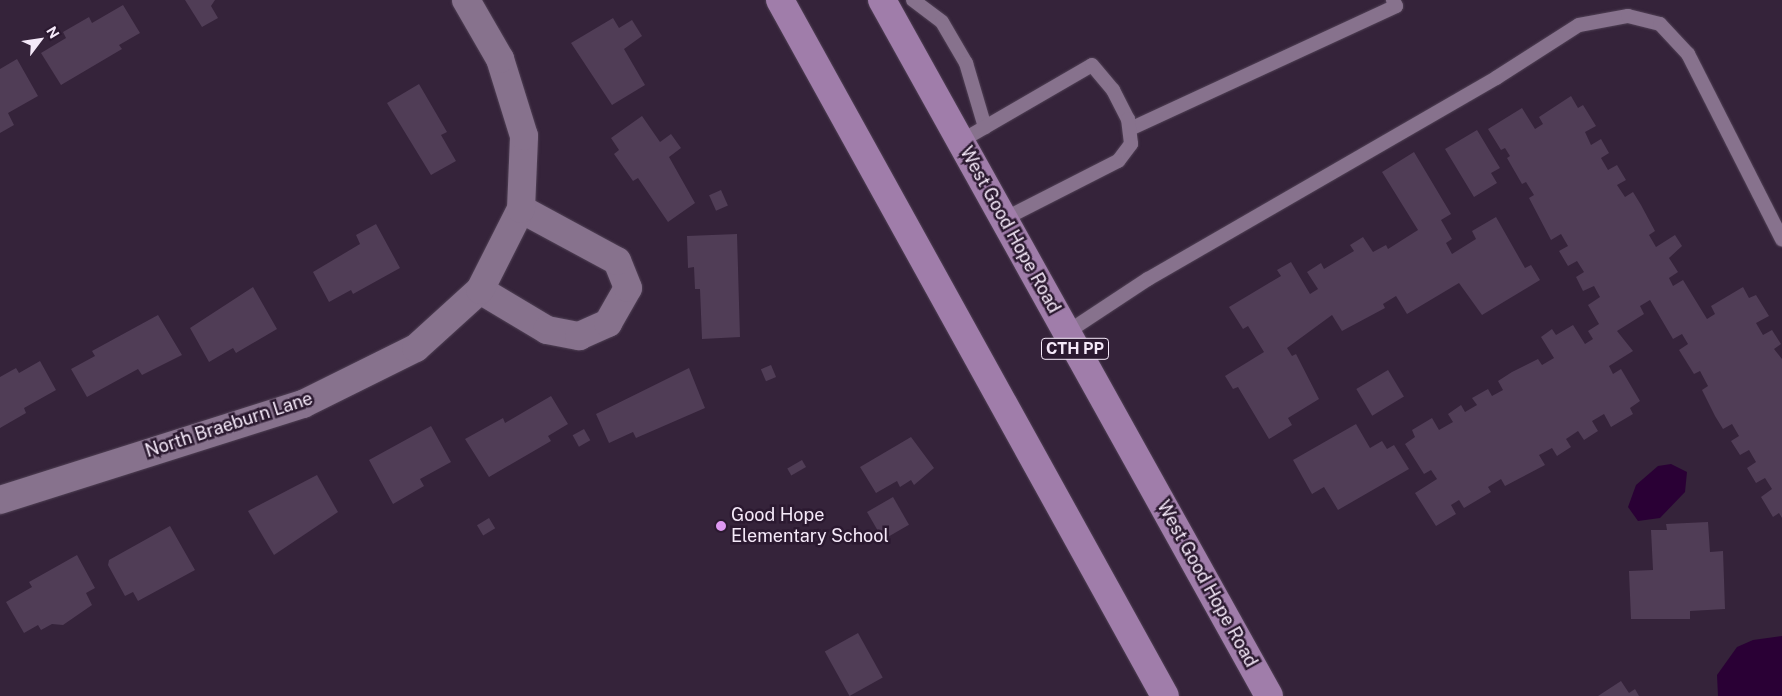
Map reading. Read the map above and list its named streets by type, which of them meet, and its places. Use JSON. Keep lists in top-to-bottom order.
{
  "streets": {
    "main road": ["West Good Hope Road", "CTH PP"],
    "street": ["North Braeburn Lane"]
  },
  "places": ["Good Hope Elementary School"],
  "north": "top right"
}
